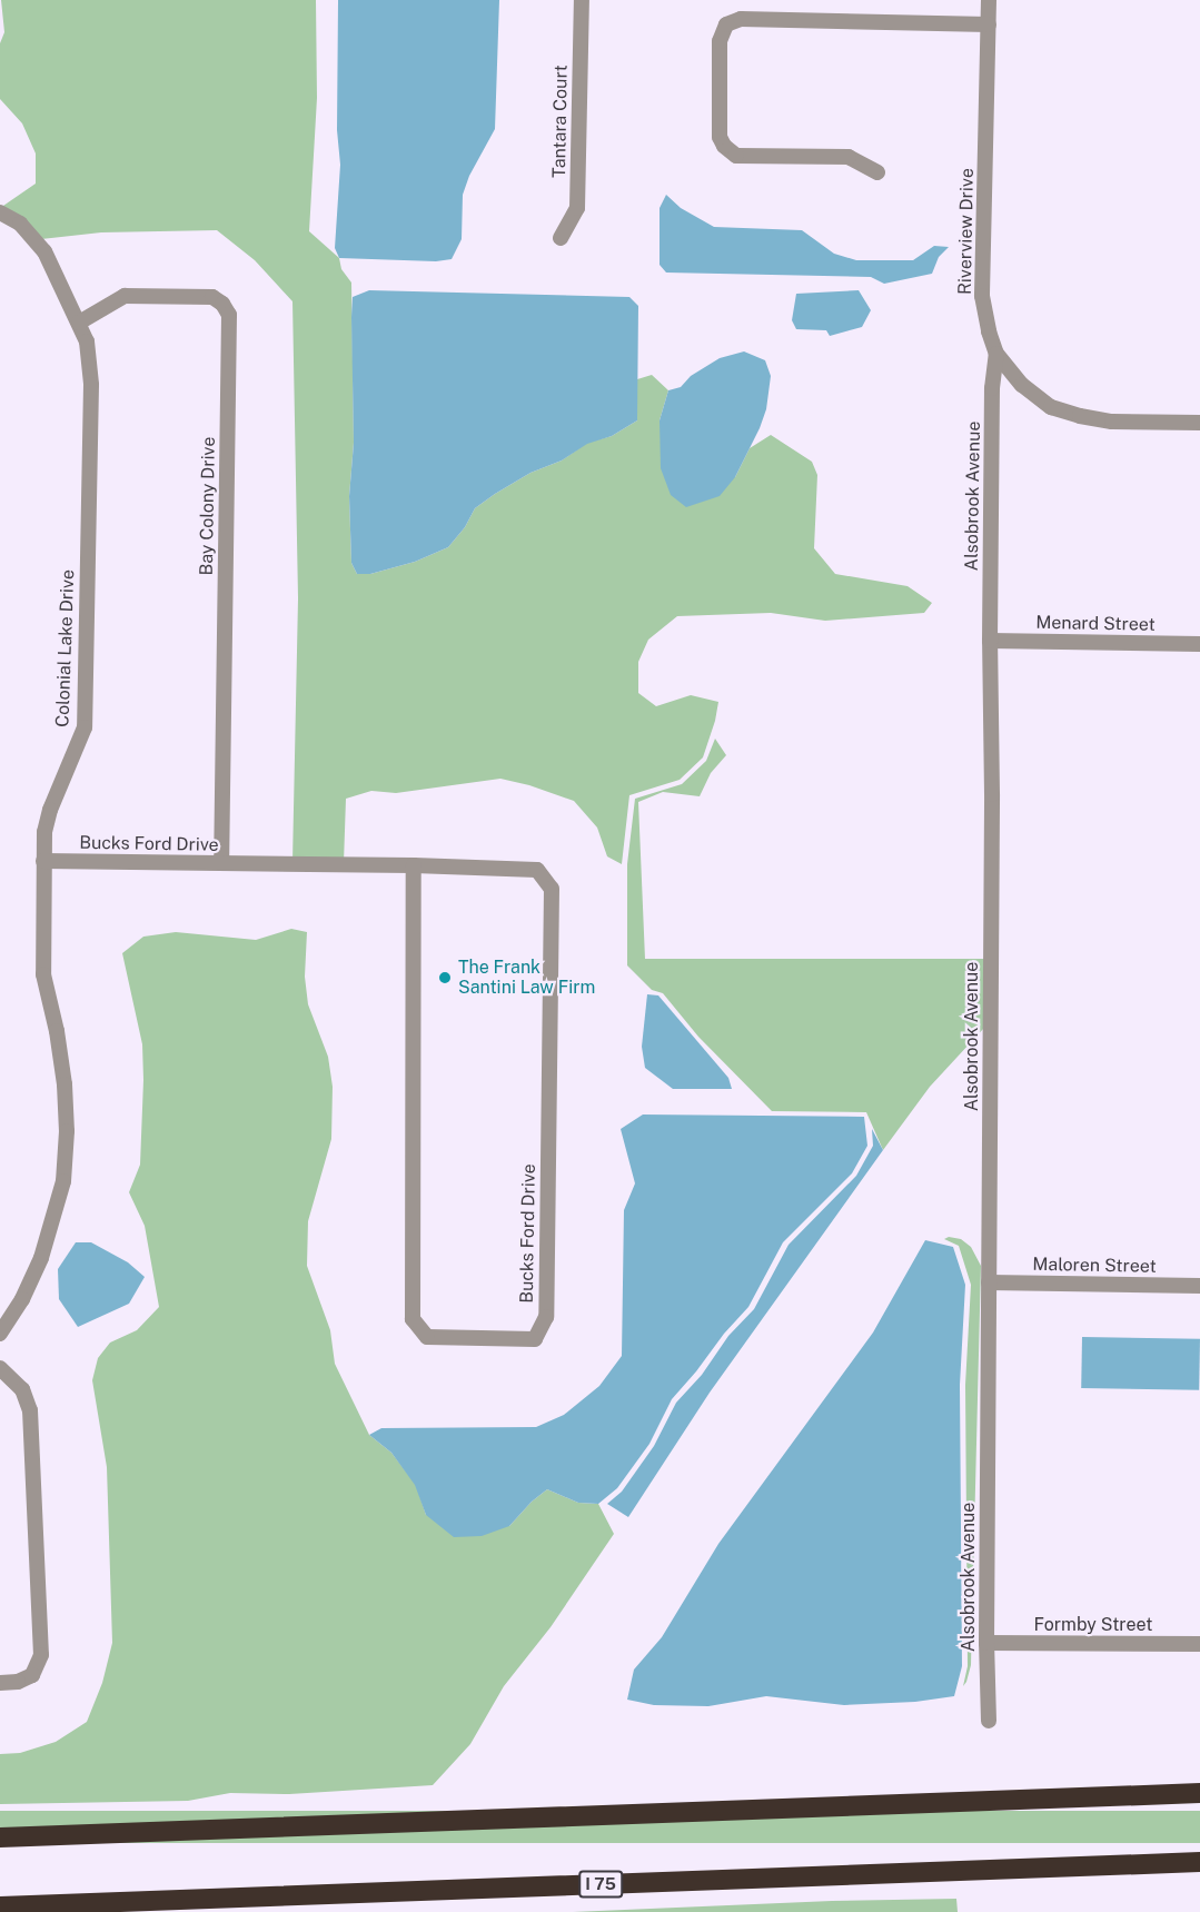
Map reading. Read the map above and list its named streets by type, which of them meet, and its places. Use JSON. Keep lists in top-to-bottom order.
{
  "streets": {
    "highway": ["I 75"],
    "street": [
      "Tantara Court",
      "Riverview Drive",
      "Alsobrook Avenue",
      "Bay Colony Drive",
      "Menard Street",
      "Colonial Lake Drive",
      "Bucks Ford Drive",
      "Maloren Street",
      "Formby Street"
    ]
  },
  "crossings": [
    ["Riverview Drive", "Alsobrook Avenue"],
    ["Alsobrook Avenue", "Menard Street"],
    ["Alsobrook Avenue", "Maloren Street"],
    ["Alsobrook Avenue", "Formby Street"],
    ["Bay Colony Drive", "Colonial Lake Drive"],
    ["Bay Colony Drive", "Bucks Ford Drive"],
    ["Colonial Lake Drive", "Bucks Ford Drive"]
  ],
  "places": ["The Frank Santini Law Firm"]
}
